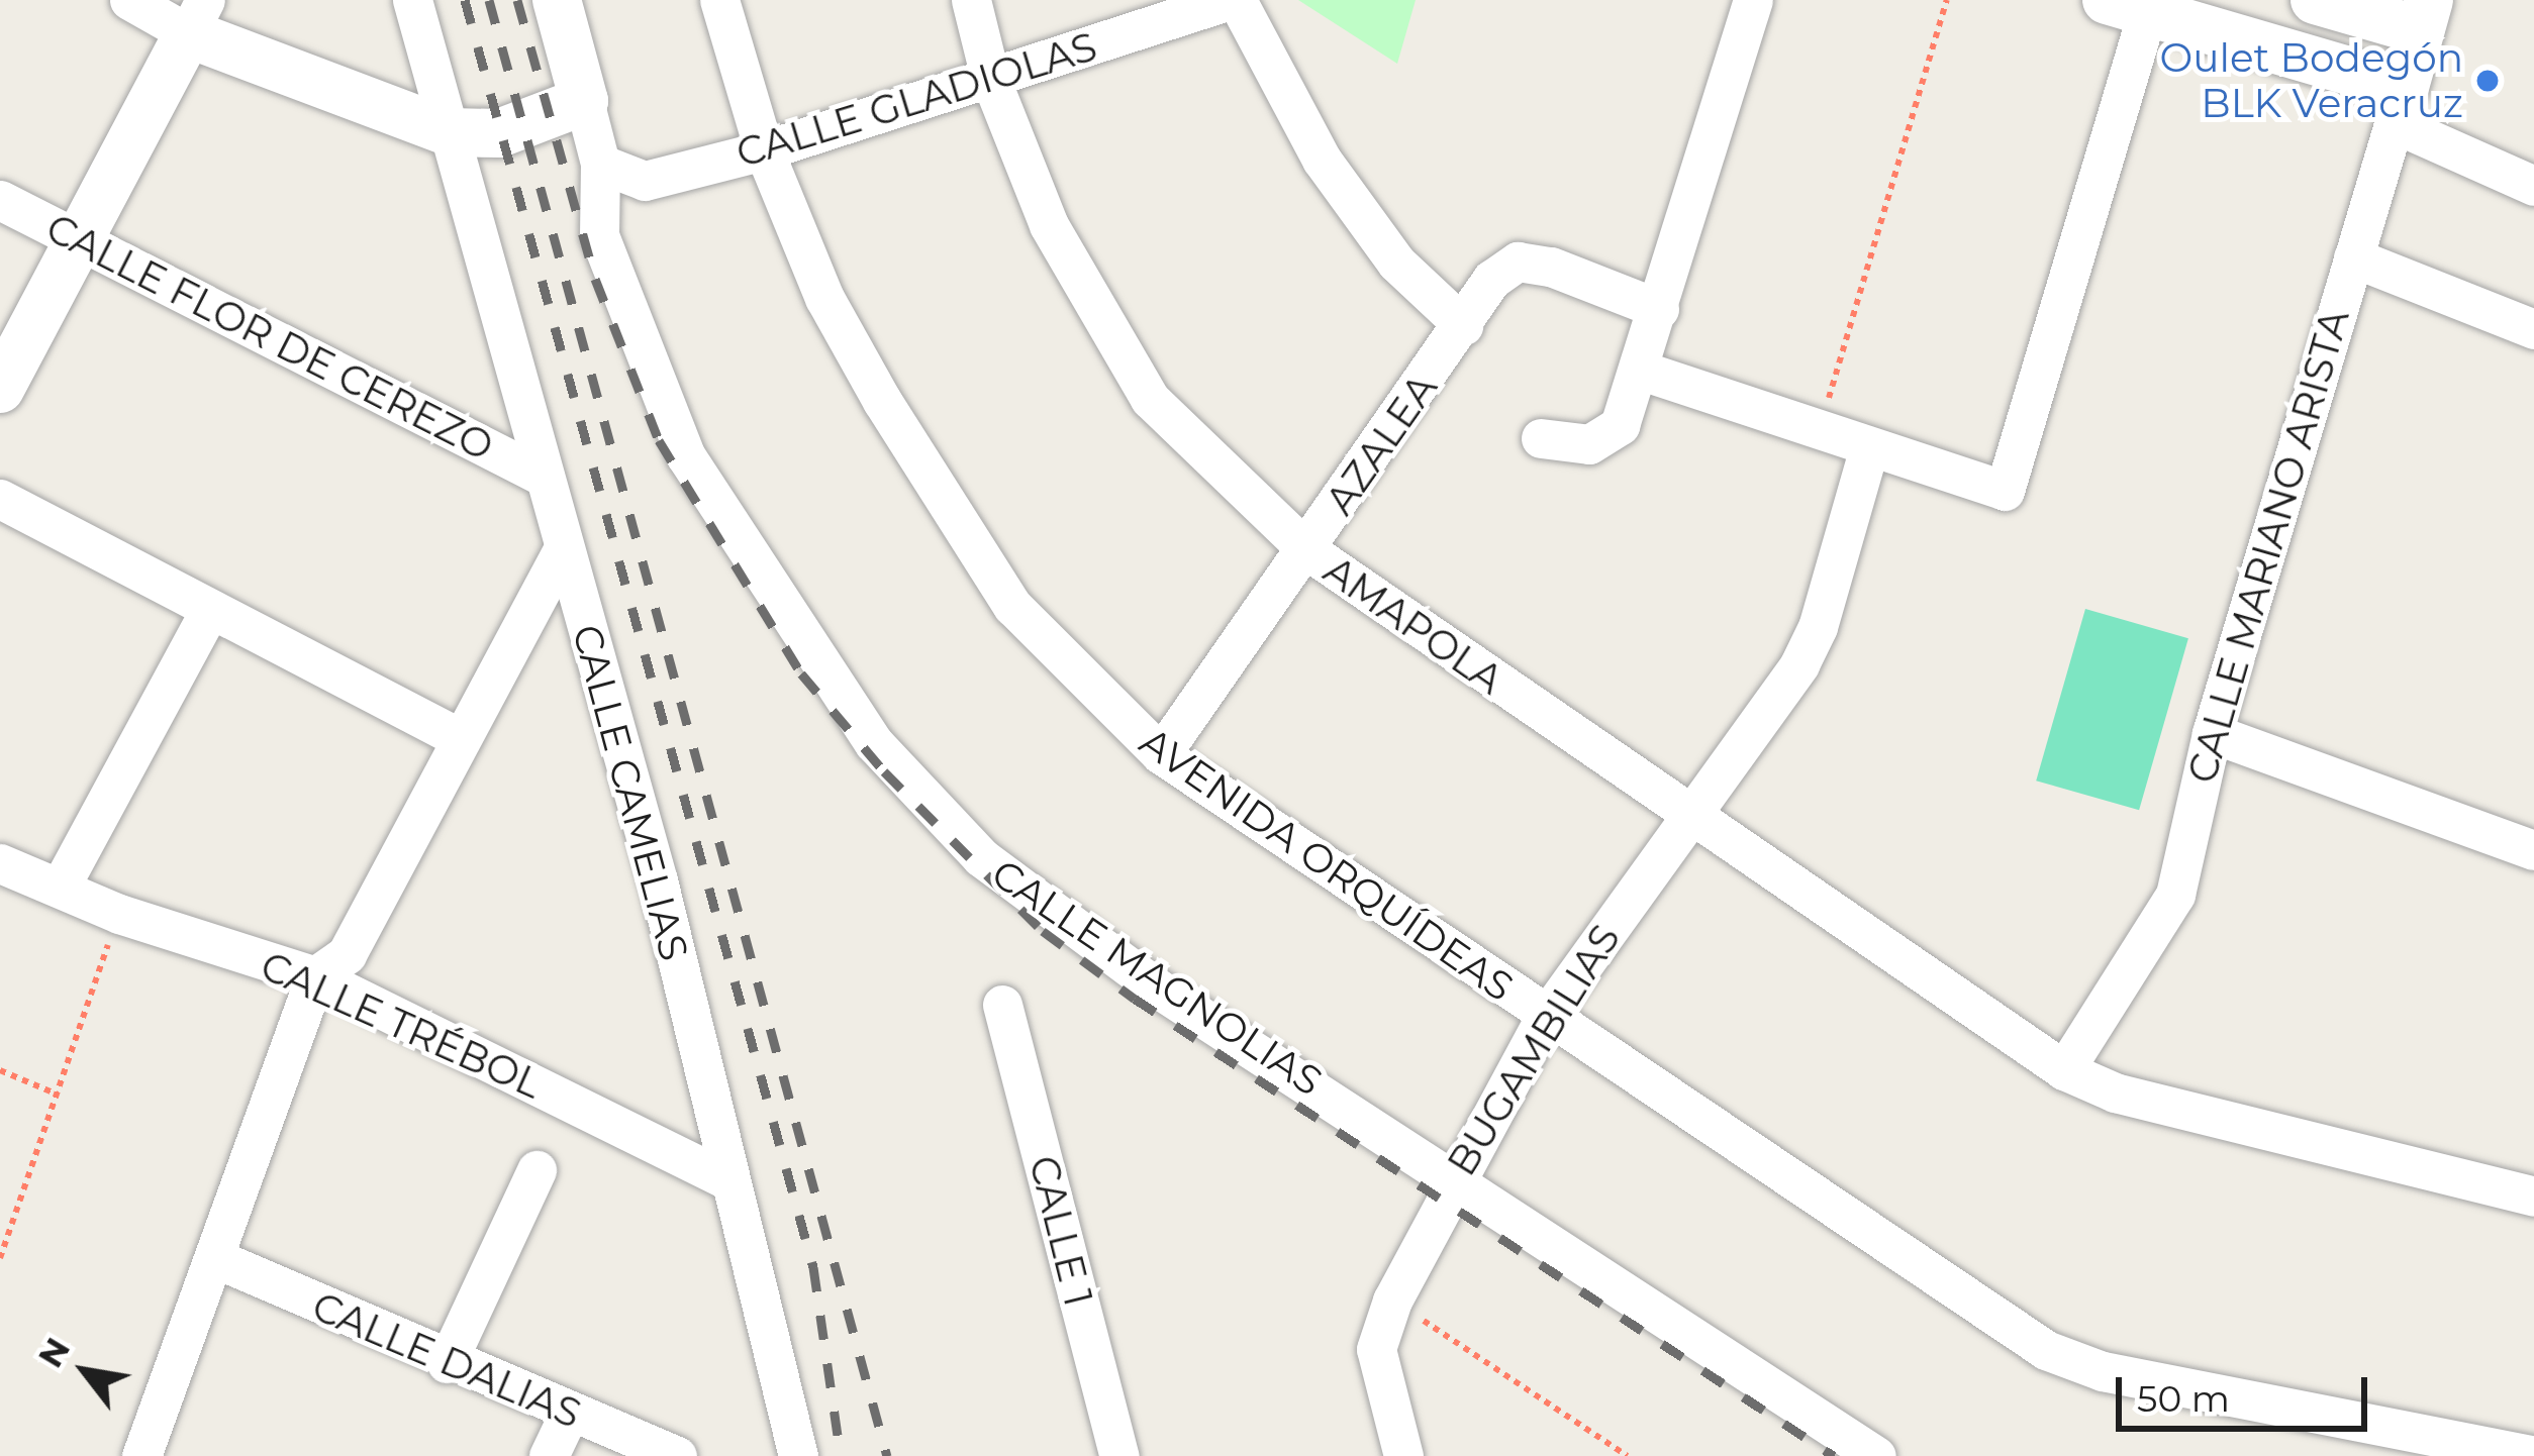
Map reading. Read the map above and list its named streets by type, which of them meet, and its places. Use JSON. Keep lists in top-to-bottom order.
{
  "streets": {
    "street": [
      "CALLE GLADIOLAS",
      "CALLE FLOR DE CEREZO",
      "AZALEA",
      "CALLE MARIANO ARISTA",
      "AMAPOLA",
      "CALLE CAMELIAS",
      "AVENIDA ORQUÍDEAS",
      "CALLE MAGNOLIAS",
      "CALLE TRÉBOL",
      "BUGAMBILIAS",
      "CALLE 1",
      "CALLE DALIAS"
    ]
  },
  "crossings": [
    ["CALLE GLADIOLAS", "AMAPOLA"],
    ["CALLE GLADIOLAS", "AVENIDA ORQUÍDEAS"],
    ["CALLE GLADIOLAS", "CALLE MAGNOLIAS"],
    ["CALLE FLOR DE CEREZO", "CALLE CAMELIAS"],
    ["AZALEA", "AMAPOLA"],
    ["AZALEA", "AVENIDA ORQUÍDEAS"],
    ["CALLE MARIANO ARISTA", "AMAPOLA"],
    ["AMAPOLA", "BUGAMBILIAS"],
    ["CALLE CAMELIAS", "CALLE TRÉBOL"],
    ["AVENIDA ORQUÍDEAS", "BUGAMBILIAS"],
    ["CALLE MAGNOLIAS", "BUGAMBILIAS"]
  ],
  "places": ["Oulet Bodegón BLK Veracruz"],
  "scale_bar": "50 m",
  "north": "top left"
}
